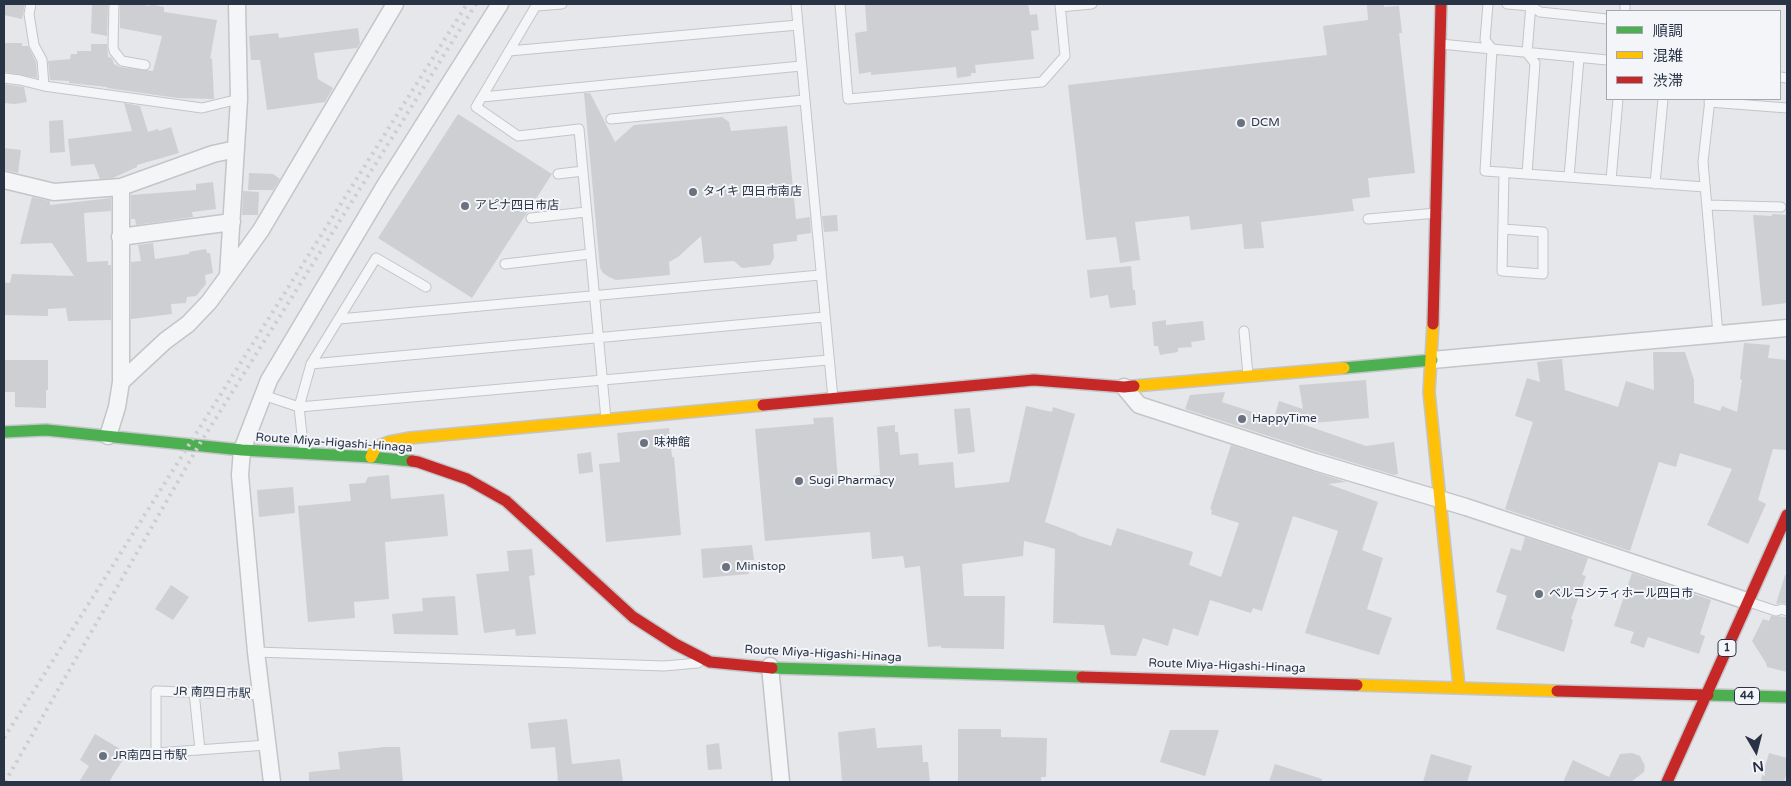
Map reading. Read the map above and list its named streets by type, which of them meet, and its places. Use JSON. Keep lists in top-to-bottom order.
{
  "streets": {
    "main road": ["Route Miya-Higashi-Hinaga", "1", "44"],
    "lane": ["JR 南四日市駅"]
  },
  "crossings": [
    ["Route Miya-Higashi-Hinaga", "1"],
    ["Route Miya-Higashi-Hinaga", "44"],
    ["1", "44"]
  ],
  "places": [
    "DCM",
    "タイキ 四日市南店",
    "アピナ四日市店",
    "HappyTime",
    "味神館",
    "Sugi Pharmacy",
    "Ministop",
    "ベルコシティホール四日市",
    "JR南四日市駅"
  ],
  "legend": ["順調", "混雑", "渋滞"],
  "north": "bottom"
}
